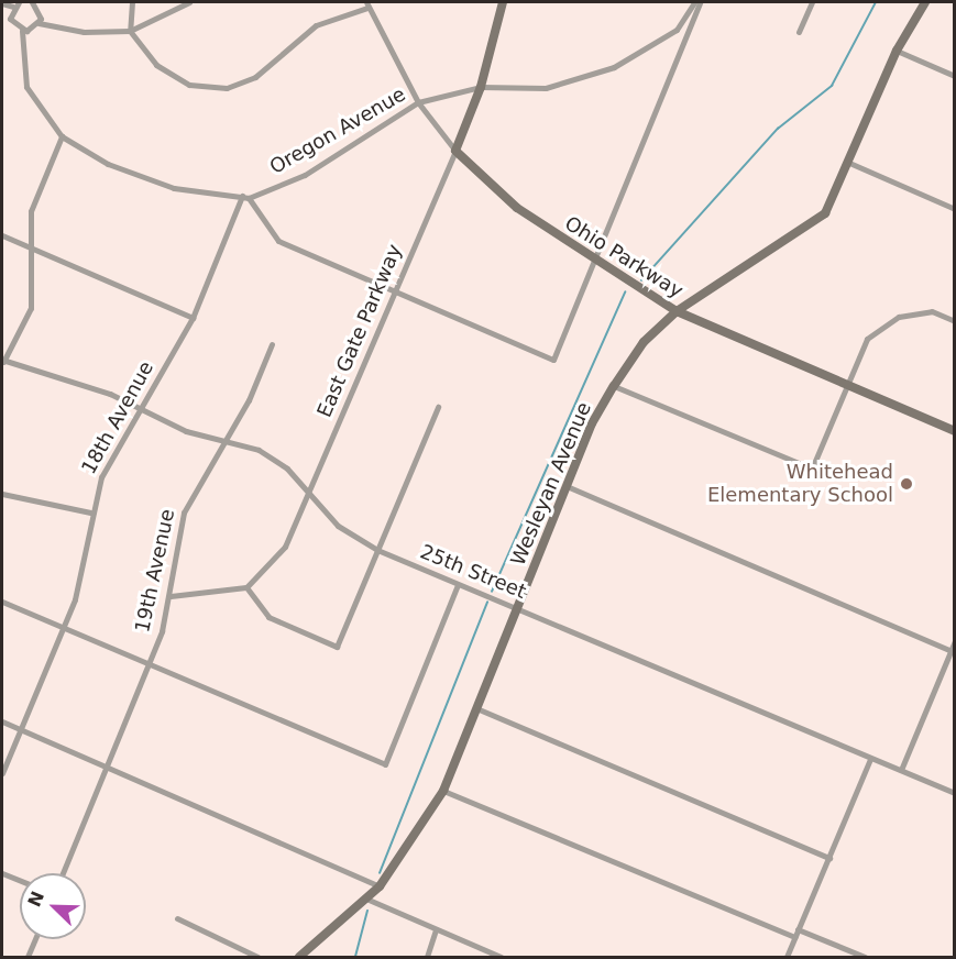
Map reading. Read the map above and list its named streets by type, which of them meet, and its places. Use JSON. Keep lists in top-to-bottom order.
{
  "streets": {
    "street": [
      "Oregon Avenue",
      "Ohio Parkway",
      "East Gate Parkway",
      "18th Avenue",
      "Wesleyan Avenue",
      "19th Avenue",
      "25th Street"
    ]
  },
  "crossings": [
    ["Oregon Avenue", "Ohio Parkway"],
    ["Oregon Avenue", "East Gate Parkway"],
    ["Oregon Avenue", "18th Avenue"],
    ["Ohio Parkway", "East Gate Parkway"],
    ["Ohio Parkway", "Wesleyan Avenue"],
    ["East Gate Parkway", "25th Street"],
    ["18th Avenue", "25th Street"],
    ["Wesleyan Avenue", "25th Street"],
    ["19th Avenue", "25th Street"]
  ],
  "places": ["Whitehead Elementary School"],
  "north": "top left"
}
